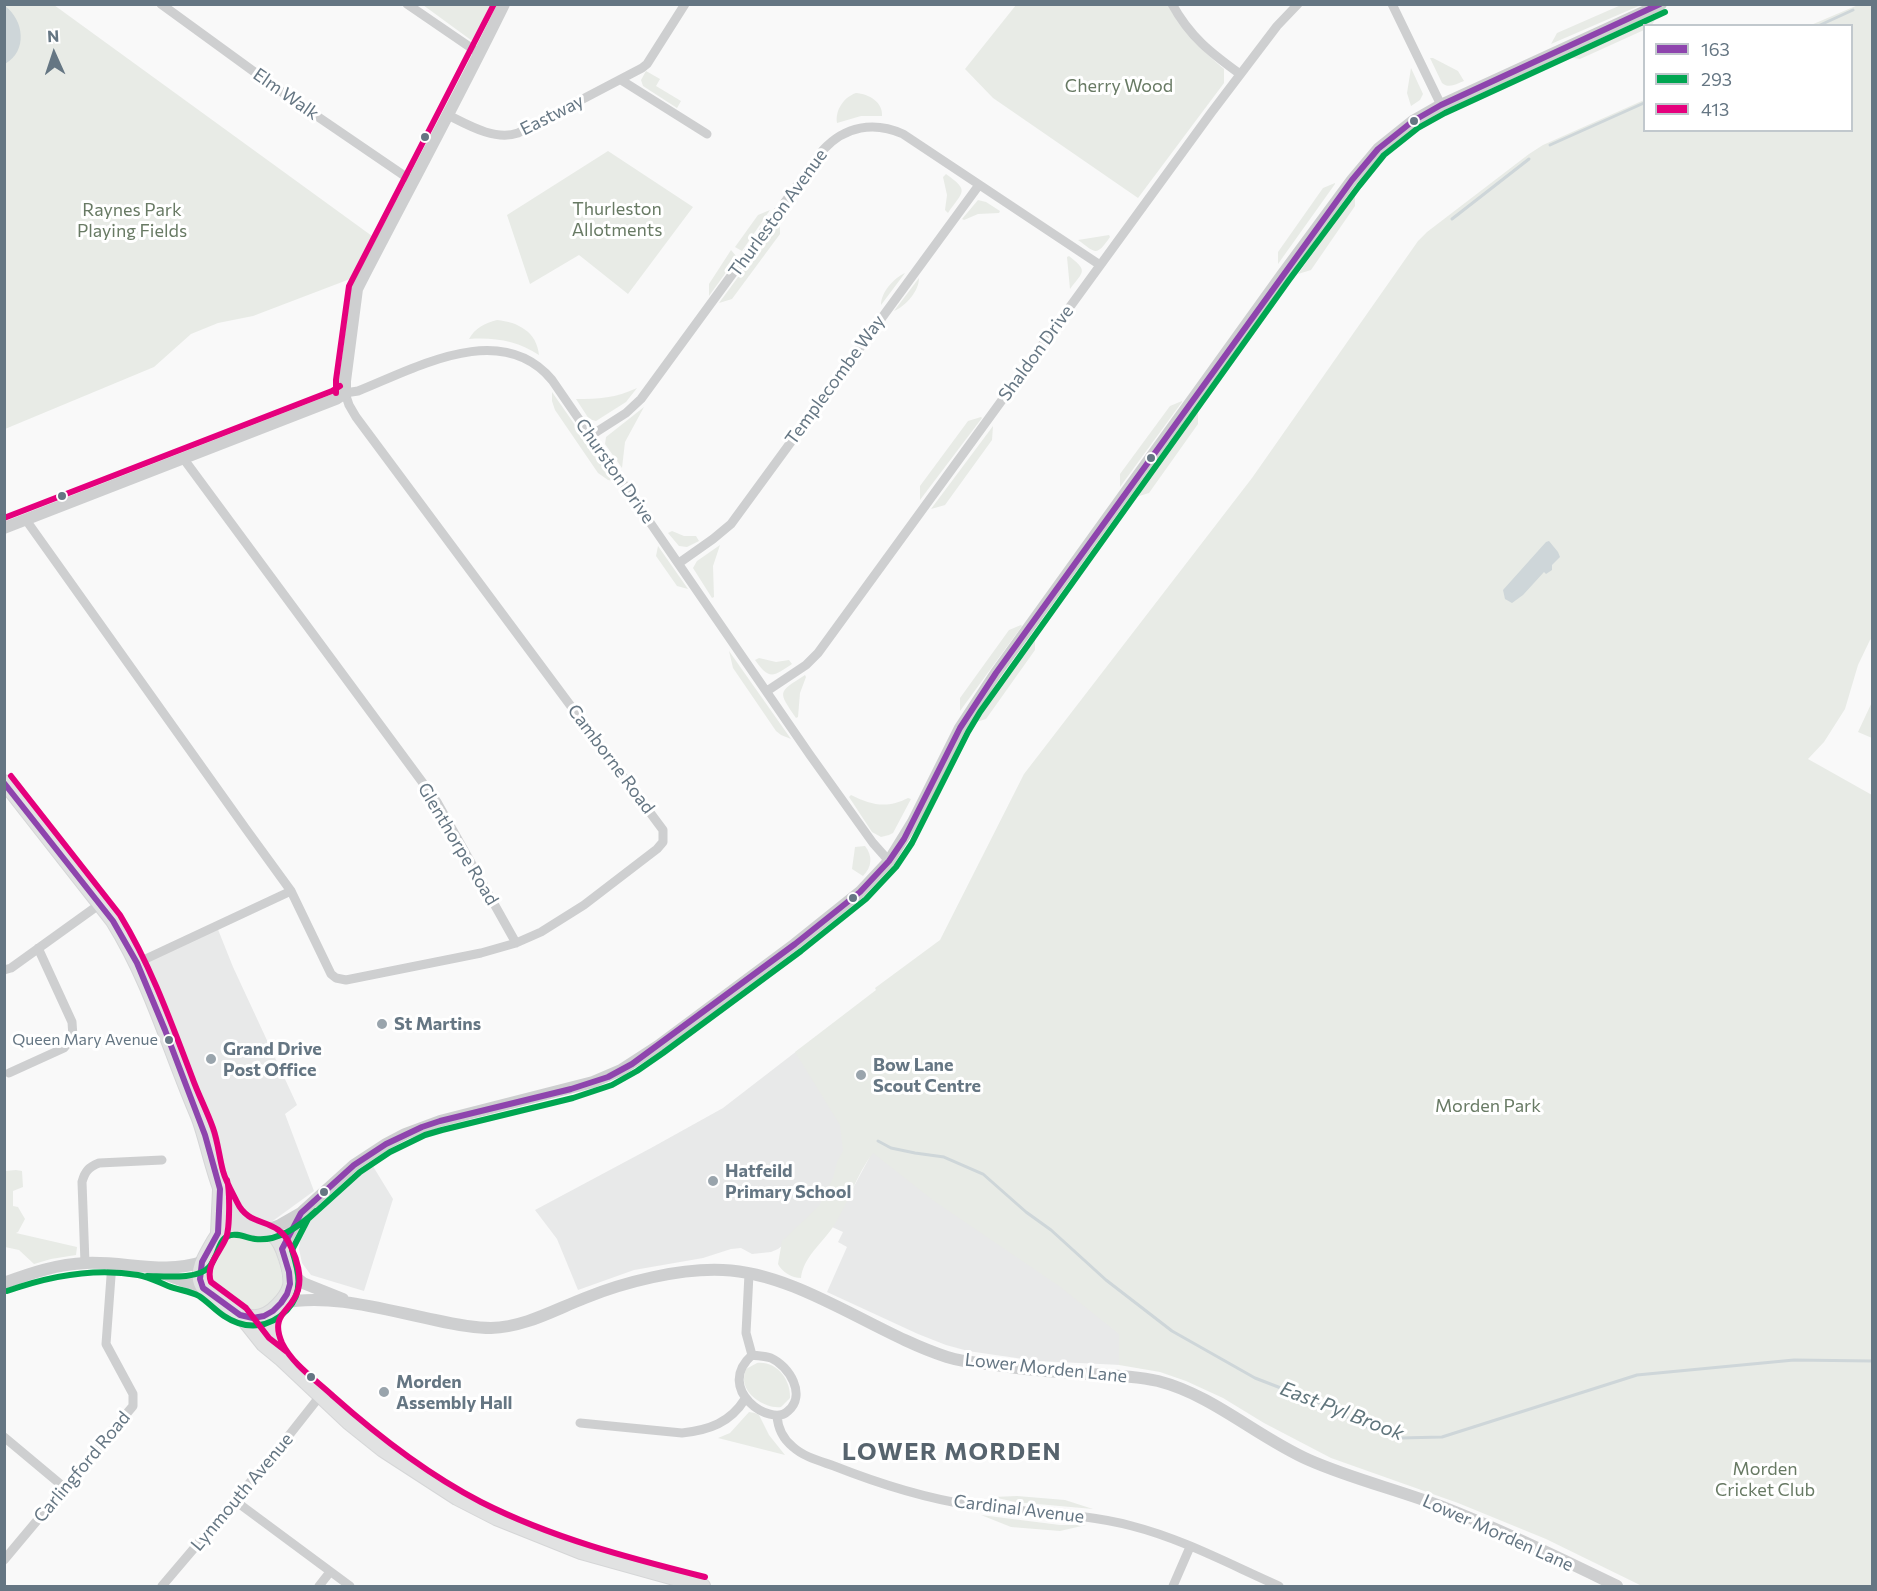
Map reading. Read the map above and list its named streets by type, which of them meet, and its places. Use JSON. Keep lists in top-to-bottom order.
{
  "streets": {
    "street": [
      "Elm Walk",
      "Eastway",
      "Thurleston Avenue",
      "Shaldon Drive",
      "Templecombe Way",
      "Churston Drive",
      "Camborne Road",
      "Glenthorpe Road",
      "Lower Morden Lane",
      "Carlingford Road",
      "Lynmouth Avenue",
      "Cardinal Avenue"
    ]
  },
  "crossings": [
    ["Thurleston Avenue", "Shaldon Drive"],
    ["Thurleston Avenue", "Templecombe Way"],
    ["Thurleston Avenue", "Churston Drive"],
    ["Shaldon Drive", "Churston Drive"],
    ["Templecombe Way", "Churston Drive"],
    ["Churston Drive", "Camborne Road"],
    ["Camborne Road", "Glenthorpe Road"]
  ],
  "districts": ["LOWER MORDEN"],
  "water": ["East Pyl Brook"],
  "parks": [
    "Cherry Wood",
    "Thurleston Allotments",
    "Raynes Park Playing Fields",
    "Morden Park",
    "Morden Cricket Club"
  ],
  "places": [
    "St Martins",
    "Queen Mary Avenue",
    "Grand Drive Post Office",
    "Bow Lane Scout Centre",
    "Hatfeild Primary School",
    "Morden Assembly Hall"
  ],
  "lines": ["transit line 163", "transit line 413", "transit line 293"],
  "legend": ["163", "293", "413"],
  "north": "top"
}
